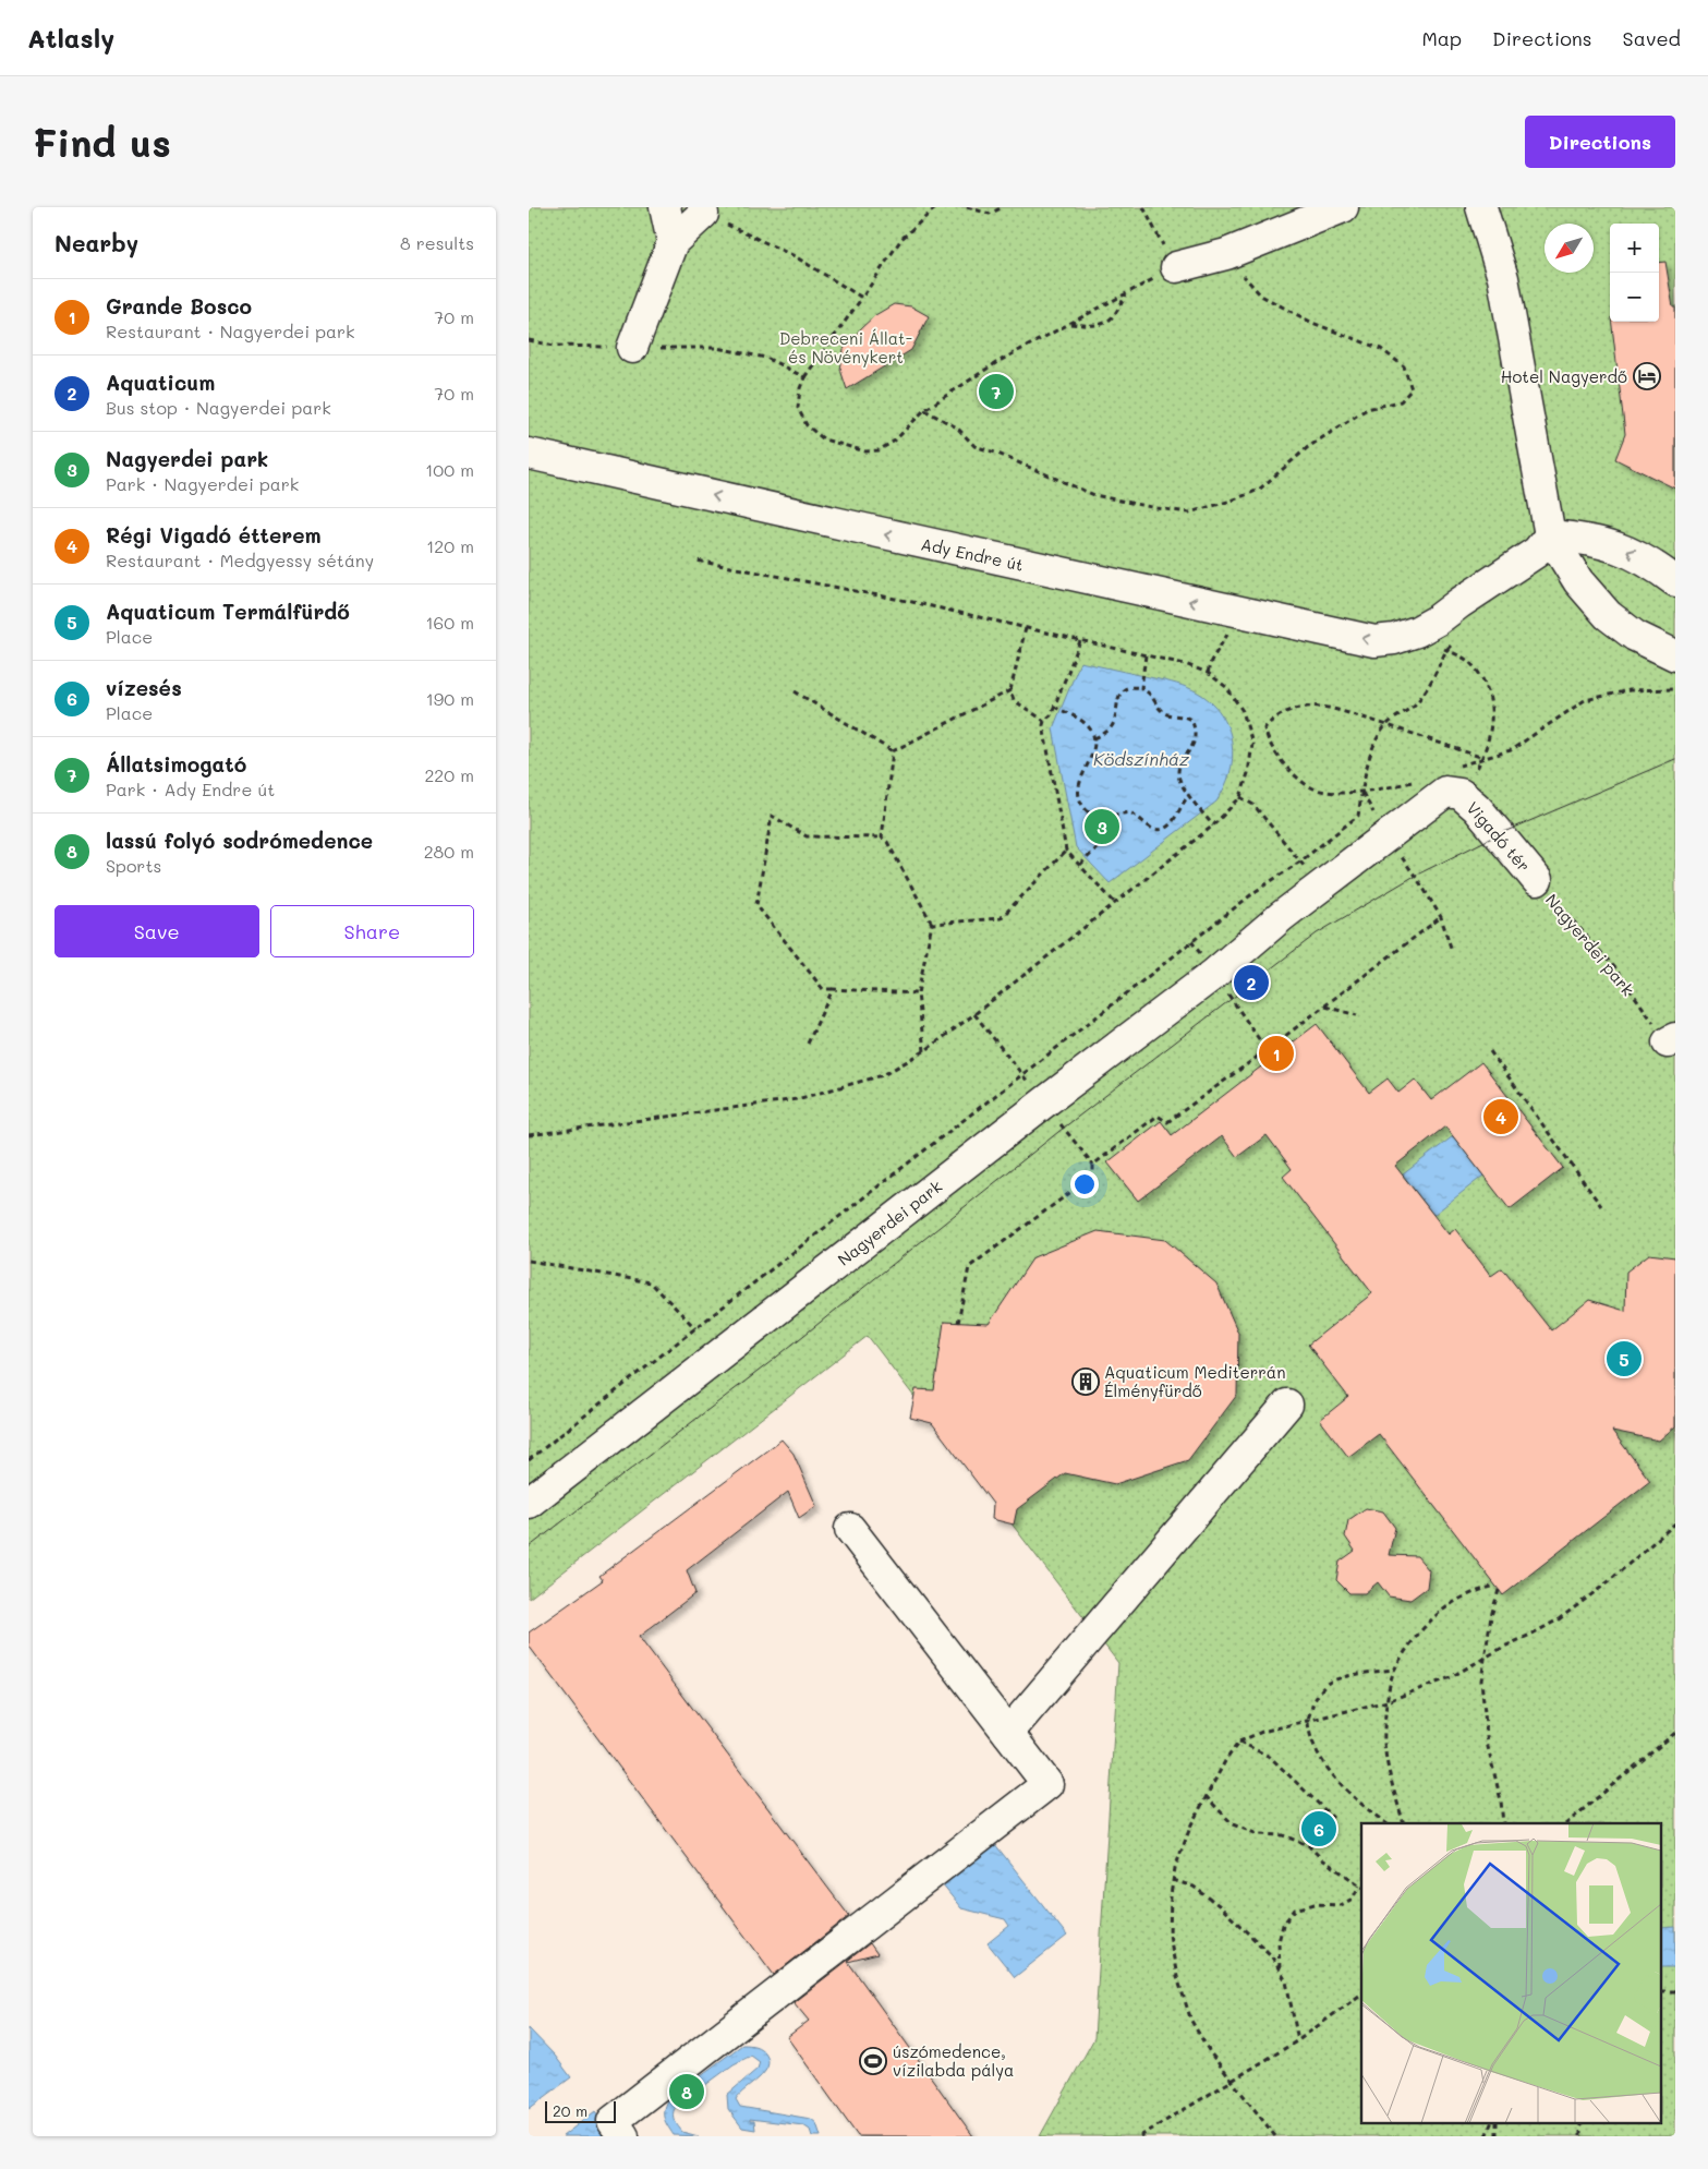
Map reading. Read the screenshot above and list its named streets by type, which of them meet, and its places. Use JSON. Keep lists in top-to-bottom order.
{
  "streets": {
    "street": ["Ady Endre út", "Vigadó tér", "Nagyerdei park"]
  },
  "crossings": [
    ["Vigadó tér", "Nagyerdei park"]
  ],
  "one_way": ["Ady Endre út"],
  "water": ["Ködszínház"],
  "parks": ["Debreceni Állat- és Növénykert"],
  "places": {
    "hotel": ["Hotel Nagyerdő"],
    "building": ["Aquaticum Mediterrán Élményfürdő"],
    "sports": ["úszómedence, vízilabda pálya"]
  },
  "scale_bar": "20 m",
  "north": "bottom left",
  "page": {
    "header": "Atlasly",
    "nav": ["Map", "Directions", "Saved"],
    "buttons": [
      "Directions",
      ["Save", "Share"]
    ],
    "title": "Find us",
    "heading": ["Nearby", "8 results"],
    "map_buttons": ["+", "−"],
    "list": [
      {
        "mark": "1",
        "name": "Grande Bosco",
        "note": "Restaurant · Nagyerdei park",
        "value": "70 m"
      },
      {
        "mark": "2",
        "name": "Aquaticum",
        "note": "Bus stop · Nagyerdei park",
        "value": "70 m"
      },
      {
        "mark": "3",
        "name": "Nagyerdei park",
        "note": "Park · Nagyerdei park",
        "value": "100 m"
      },
      {
        "mark": "4",
        "name": "Régi Vigadó étterem",
        "note": "Restaurant · Medgyessy sétány",
        "value": "120 m"
      },
      {
        "mark": "5",
        "name": "Aquaticum Termálfürdő",
        "note": "Place",
        "value": "160 m"
      },
      {
        "mark": "6",
        "name": "vízesés",
        "note": "Place",
        "value": "190 m"
      },
      {
        "mark": "7",
        "name": "Állatsimogató",
        "note": "Park · Ady Endre út",
        "value": "220 m"
      },
      {
        "mark": "8",
        "name": "lassú folyó sodrómedence",
        "note": "Sports",
        "value": "280 m"
      }
    ],
    "pins": [
      "7",
      "3",
      "2",
      "1",
      "4",
      "5",
      "6",
      "8"
    ],
    "scale": "20 m"
  }
}
